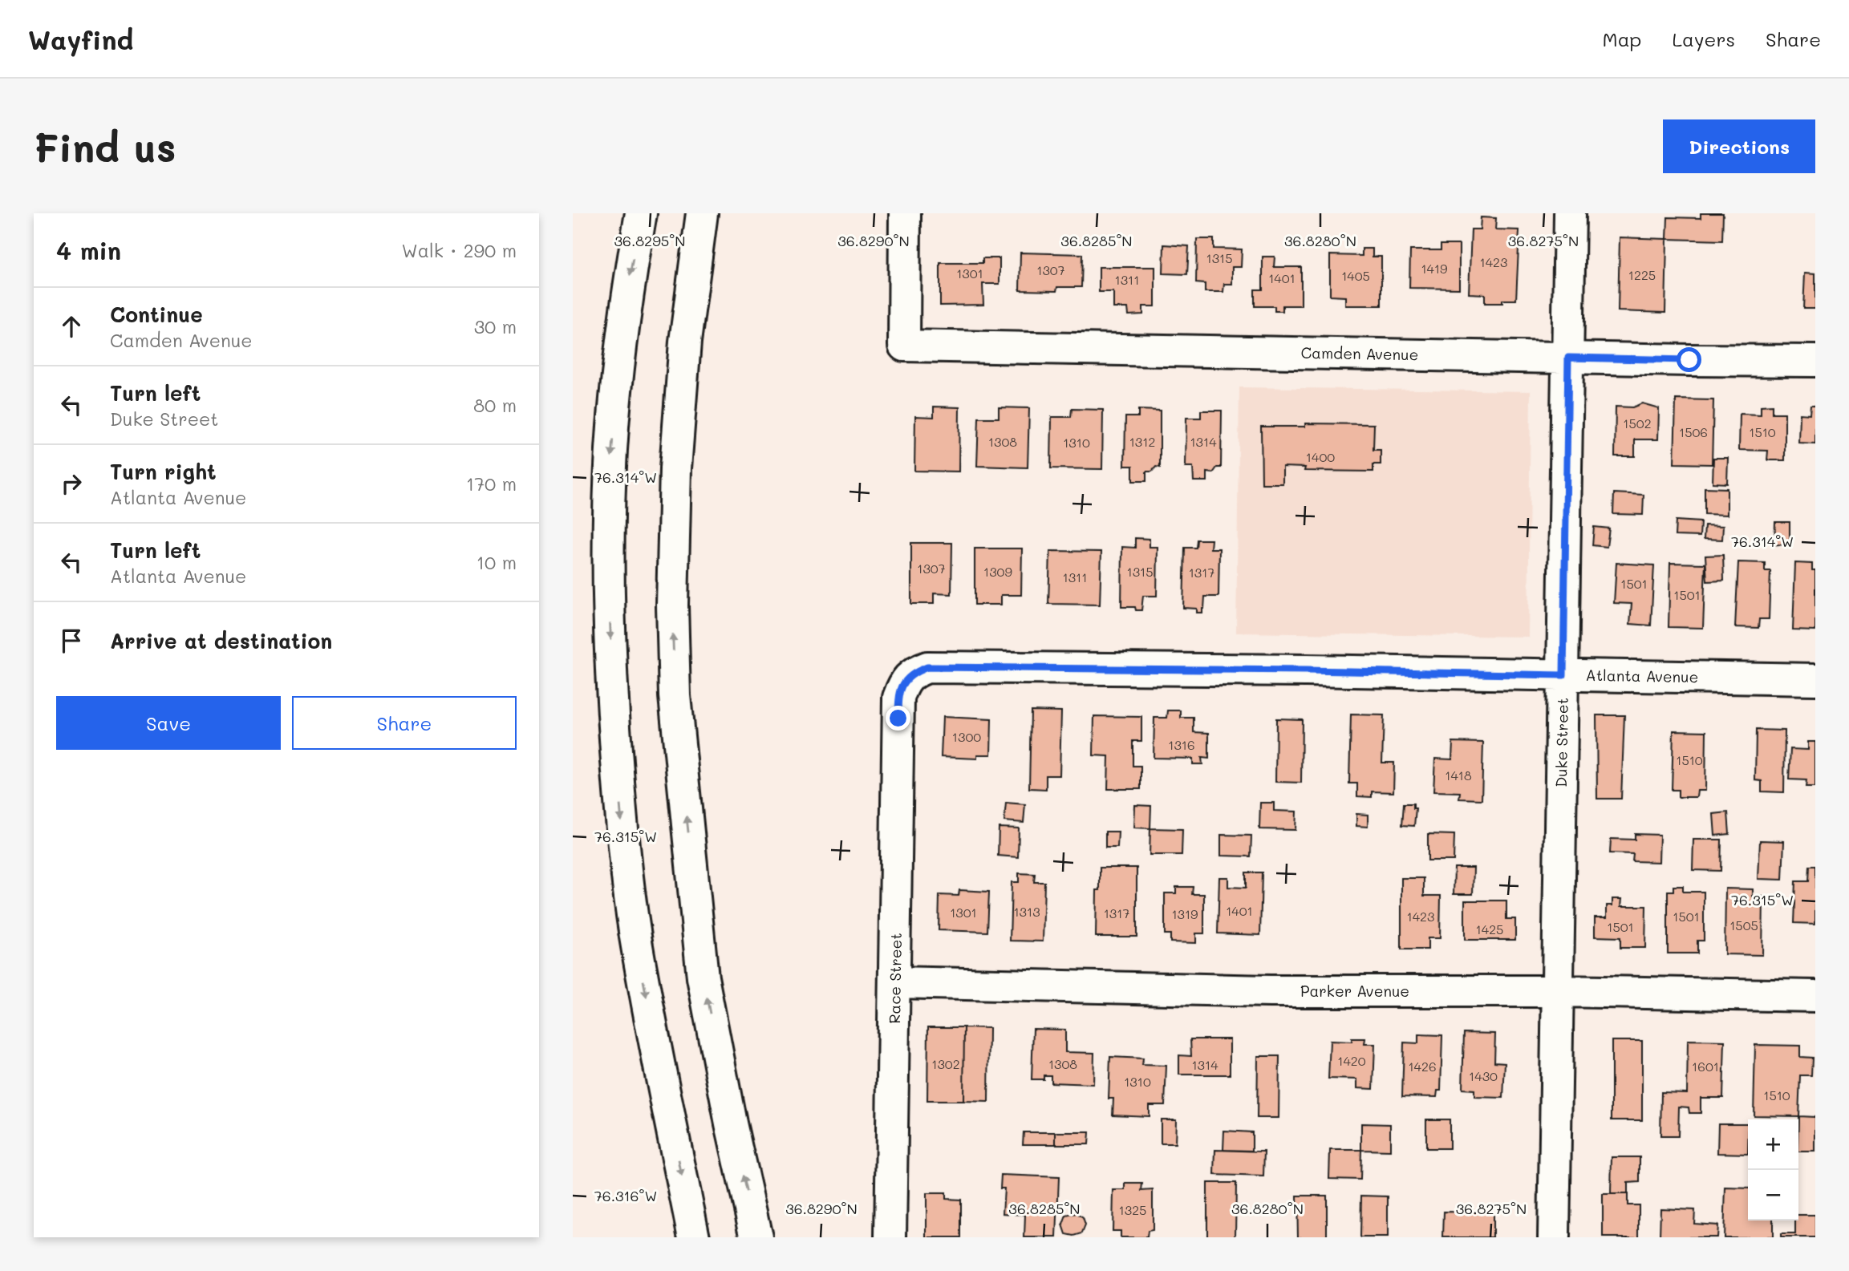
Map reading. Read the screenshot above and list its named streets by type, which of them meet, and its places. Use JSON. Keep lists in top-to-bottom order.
{
  "streets": {
    "main road": [
      "Camden Avenue",
      "Atlanta Avenue",
      "Duke Street",
      "Race Street",
      "Parker Avenue"
    ]
  },
  "crossings": [
    ["Camden Avenue", "Duke Street"],
    ["Atlanta Avenue", "Duke Street"],
    ["Atlanta Avenue", "Race Street"],
    ["Duke Street", "Parker Avenue"],
    ["Race Street", "Parker Avenue"]
  ],
  "house_numbers": [
    "1315",
    "1423",
    "1419",
    "1307",
    "1301",
    "1225",
    "1405",
    "1401",
    "1311",
    "1502",
    "1506",
    "1510",
    "1308",
    "1312",
    "1314",
    "1310",
    "1400",
    "1307",
    "1309",
    "1315",
    "1317",
    "1311",
    "1501",
    "1501",
    "1300",
    "1316",
    "1510",
    "1418",
    "1401",
    "1313",
    "1301",
    "1317",
    "1319",
    "1423",
    "1501",
    "1505",
    "1501",
    "1425",
    "1420",
    "1302",
    "1308",
    "1314",
    "1426",
    "1601",
    "1430",
    "1310",
    "1510",
    "1325"
  ],
  "page": {
    "header": "Wayfind",
    "nav": ["Map", "Layers", "Share"],
    "buttons": [
      "Directions",
      ["Save", "Share"]
    ],
    "title": "Find us",
    "heading": ["4 min", "Walk · 290 m"],
    "list": [
      ["Continue", "Camden Avenue", "30 m"],
      ["Turn left", "Duke Street", "80 m"],
      ["Turn right", "Atlanta Avenue", "170 m"],
      ["Turn left", "Atlanta Avenue", "10 m"],
      "Arrive at destination"
    ],
    "map_buttons": ["+", "−"]
  },
  "coordinates": [
    "36.8295°N",
    "36.8290°N",
    "36.8285°N",
    "36.8280°N",
    "36.8275°N",
    "76.314°W",
    "76.315°W",
    "76.316°W"
  ]
}
